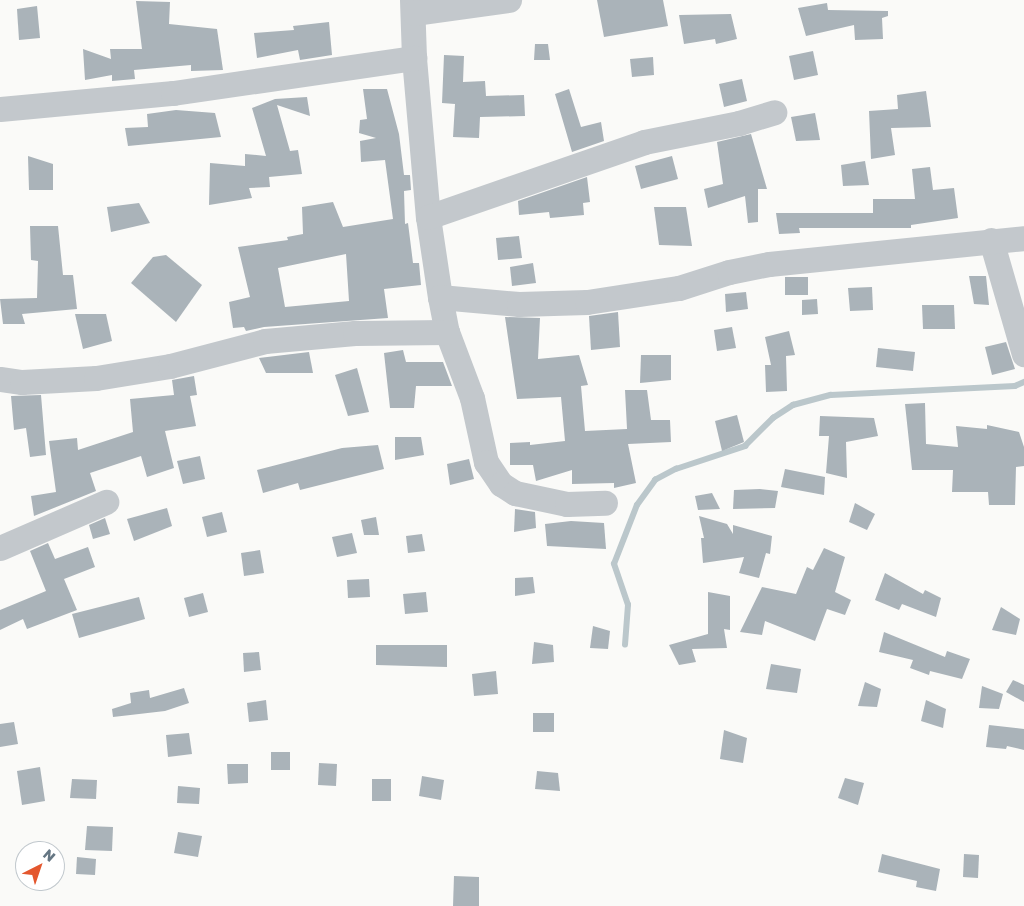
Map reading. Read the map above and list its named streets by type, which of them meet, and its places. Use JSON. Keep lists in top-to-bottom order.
{
  "north": "top right"
}
